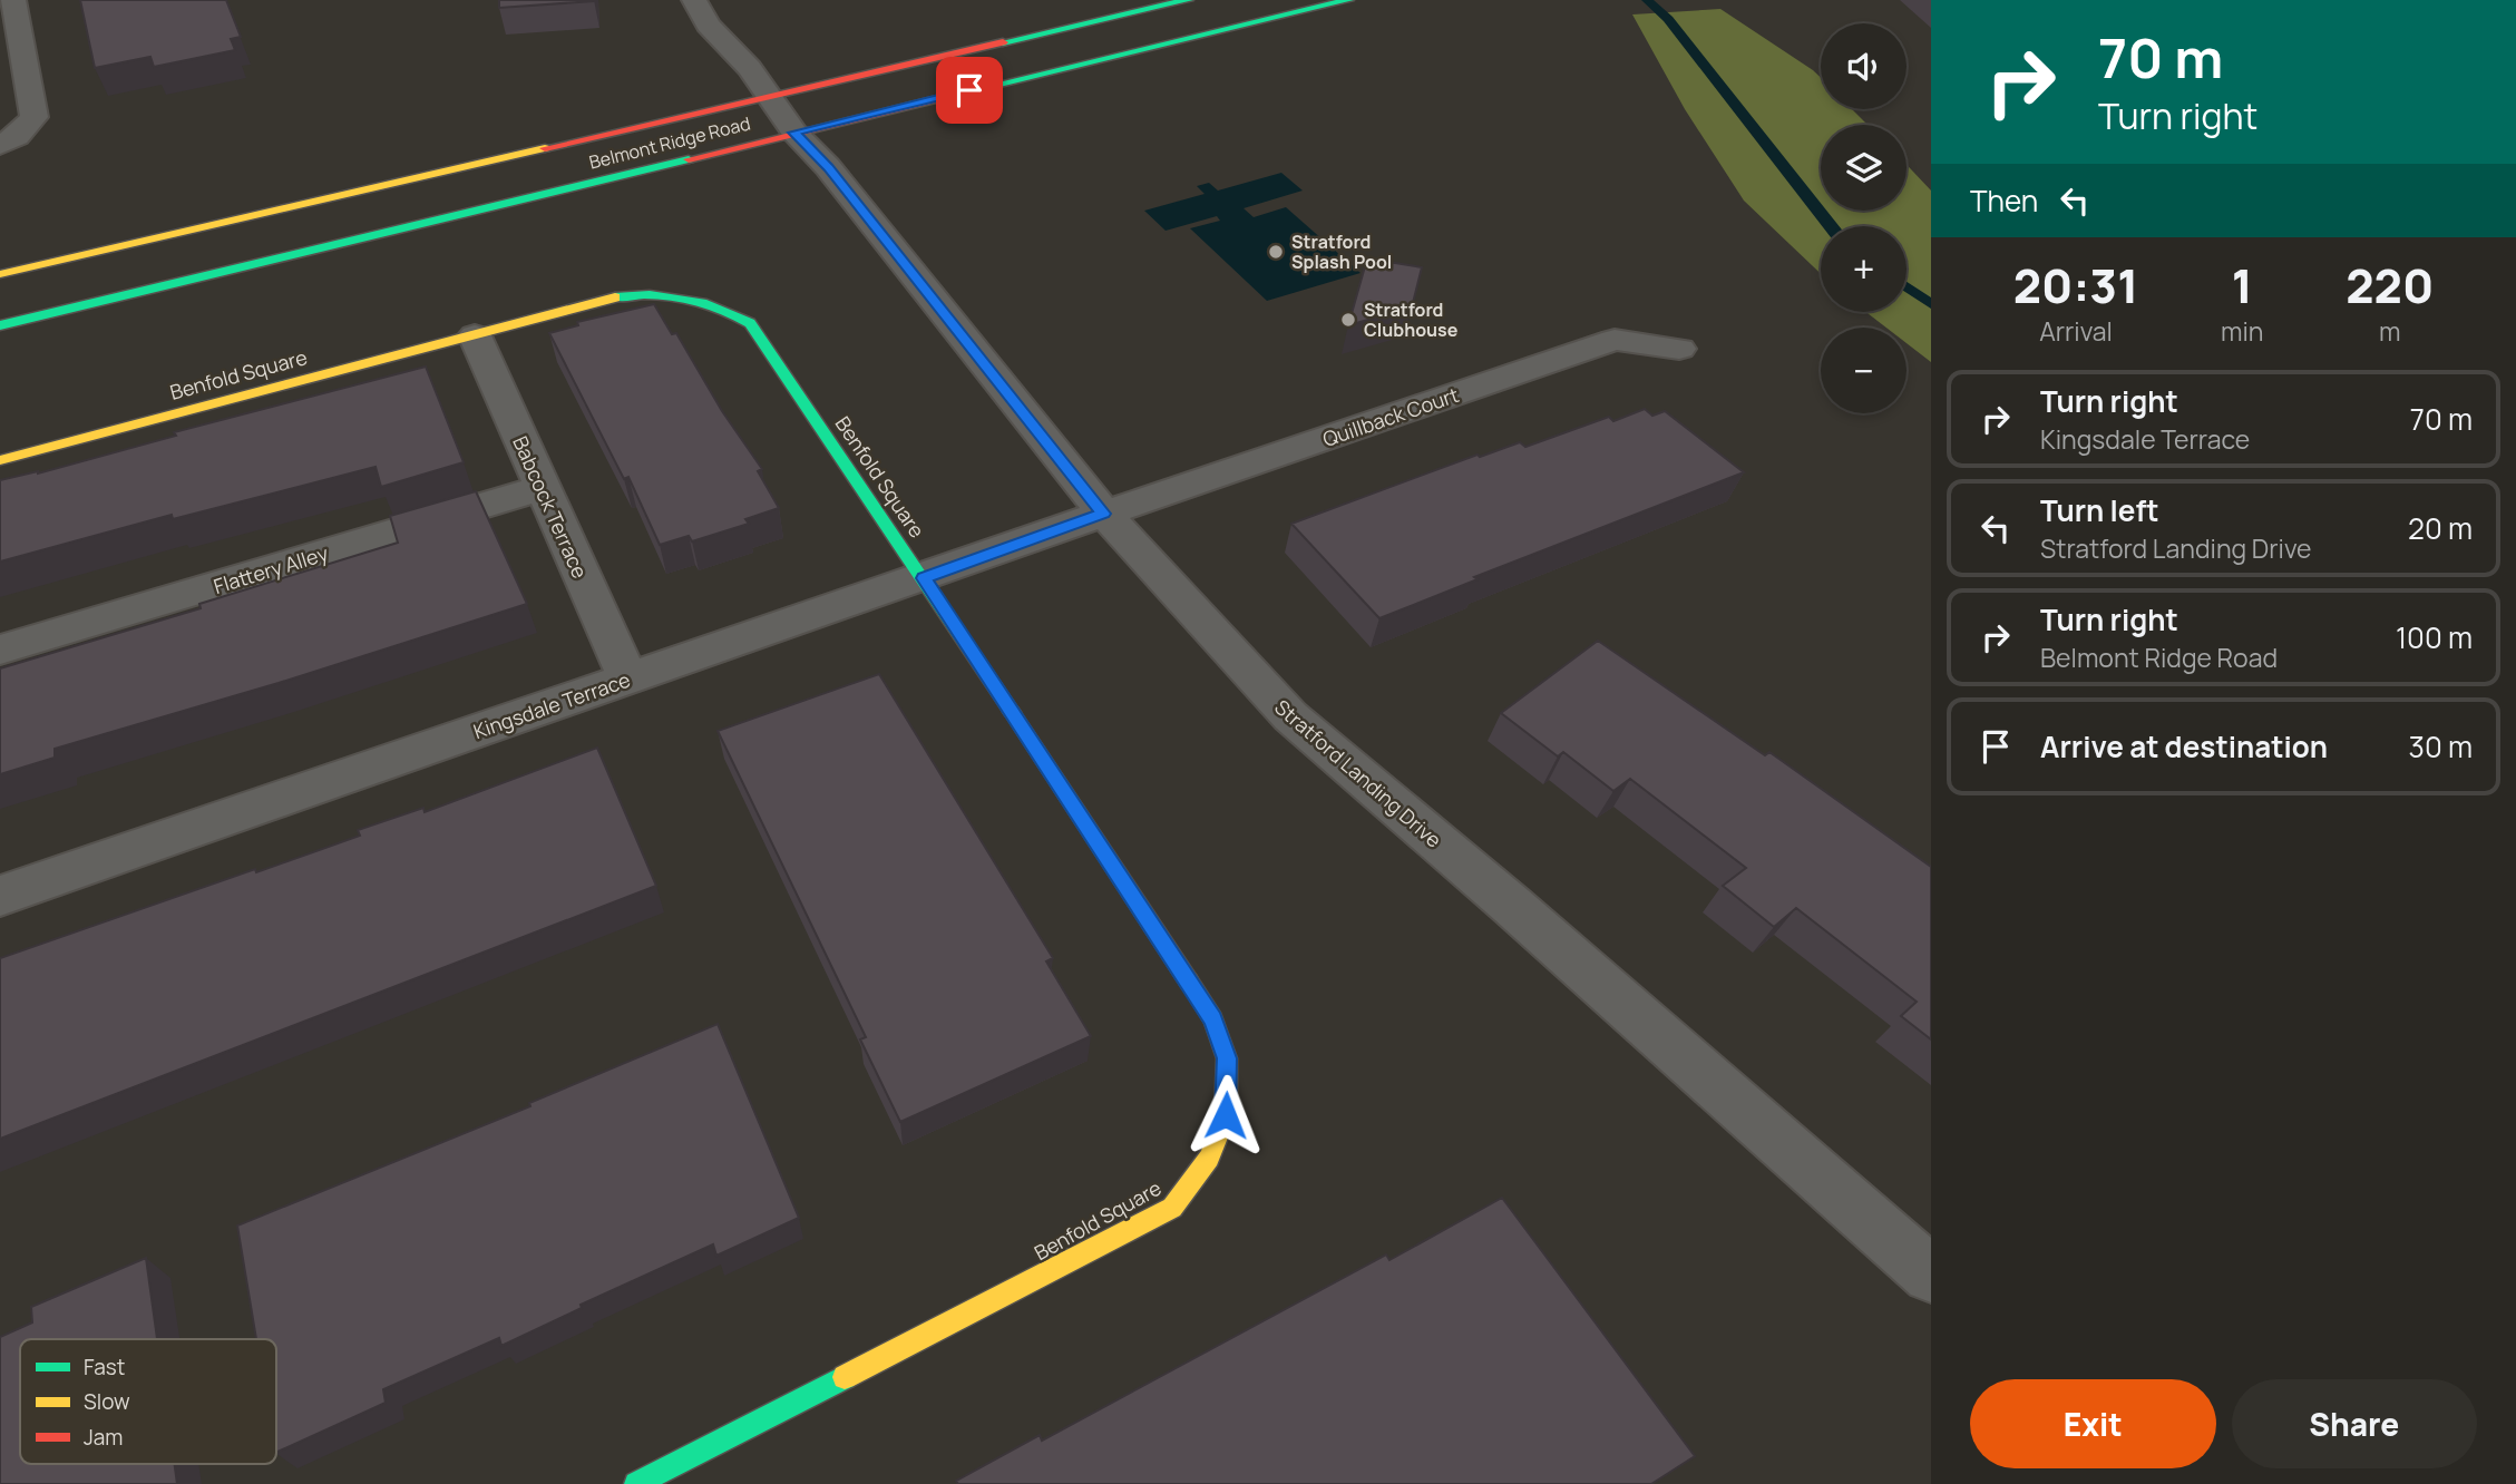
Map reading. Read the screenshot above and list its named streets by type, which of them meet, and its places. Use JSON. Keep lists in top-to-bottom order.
{
  "streets": {
    "main road": ["Belmont Ridge Road", "Benfold Square"],
    "street": [
      "Quillback Court",
      "Babcock Terrace",
      "Flattery Alley",
      "Kingsdale Terrace",
      "Stratford Landing Drive"
    ]
  },
  "crossings": [
    ["Belmont Ridge Road", "Stratford Landing Drive"],
    ["Benfold Square", "Babcock Terrace"],
    ["Benfold Square", "Kingsdale Terrace"],
    ["Quillback Court", "Kingsdale Terrace"],
    ["Quillback Court", "Stratford Landing Drive"],
    ["Babcock Terrace", "Flattery Alley"],
    ["Babcock Terrace", "Kingsdale Terrace"],
    ["Kingsdale Terrace", "Stratford Landing Drive"]
  ],
  "places": ["Stratford Splash Pool", "Stratford Clubhouse"],
  "legend": ["Fast", "Slow", "Jam"],
  "page": {
    "turn": ["70 m", "Turn right"],
    "map_buttons": ["+", "−"],
    "then": "Then",
    "eta": [
      "20:31",
      "Arrival",
      "1",
      "min",
      "220",
      "m"
    ],
    "list": [
      {
        "name": "Turn right",
        "note": "Kingsdale Terrace",
        "value": "70 m"
      },
      {
        "name": "Turn left",
        "note": "Stratford Landing Drive",
        "value": "20 m"
      },
      {
        "name": "Turn right",
        "note": "Belmont Ridge Road",
        "value": "100 m"
      },
      {
        "name": "Arrive at destination",
        "value": "30 m"
      }
    ],
    "buttons": ["Exit", "Share"]
  }
}
